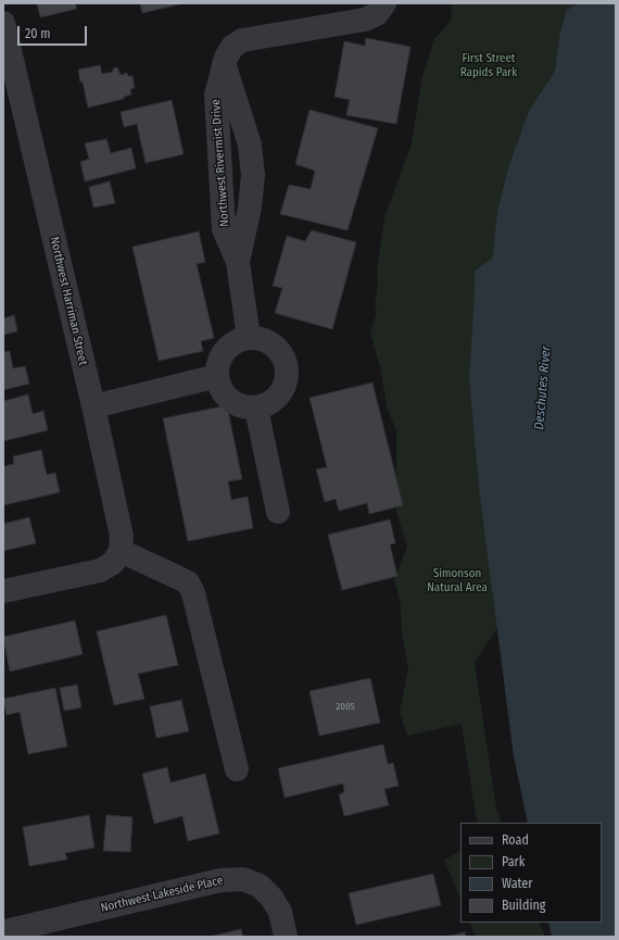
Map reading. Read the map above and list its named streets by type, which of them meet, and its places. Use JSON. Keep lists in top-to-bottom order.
{
  "streets": {
    "street": ["Northwest Rivermist Drive", "Northwest Harriman Street", "Northwest Lakeside Place"]
  },
  "water": ["Deschutes River"],
  "parks": ["First Street Rapids Park", "Simonson Natural Area"],
  "house_numbers": ["2005"],
  "legend": [
    "Road",
    "Park",
    "Water",
    "Building"
  ],
  "scale_bar": "20 m"
}
